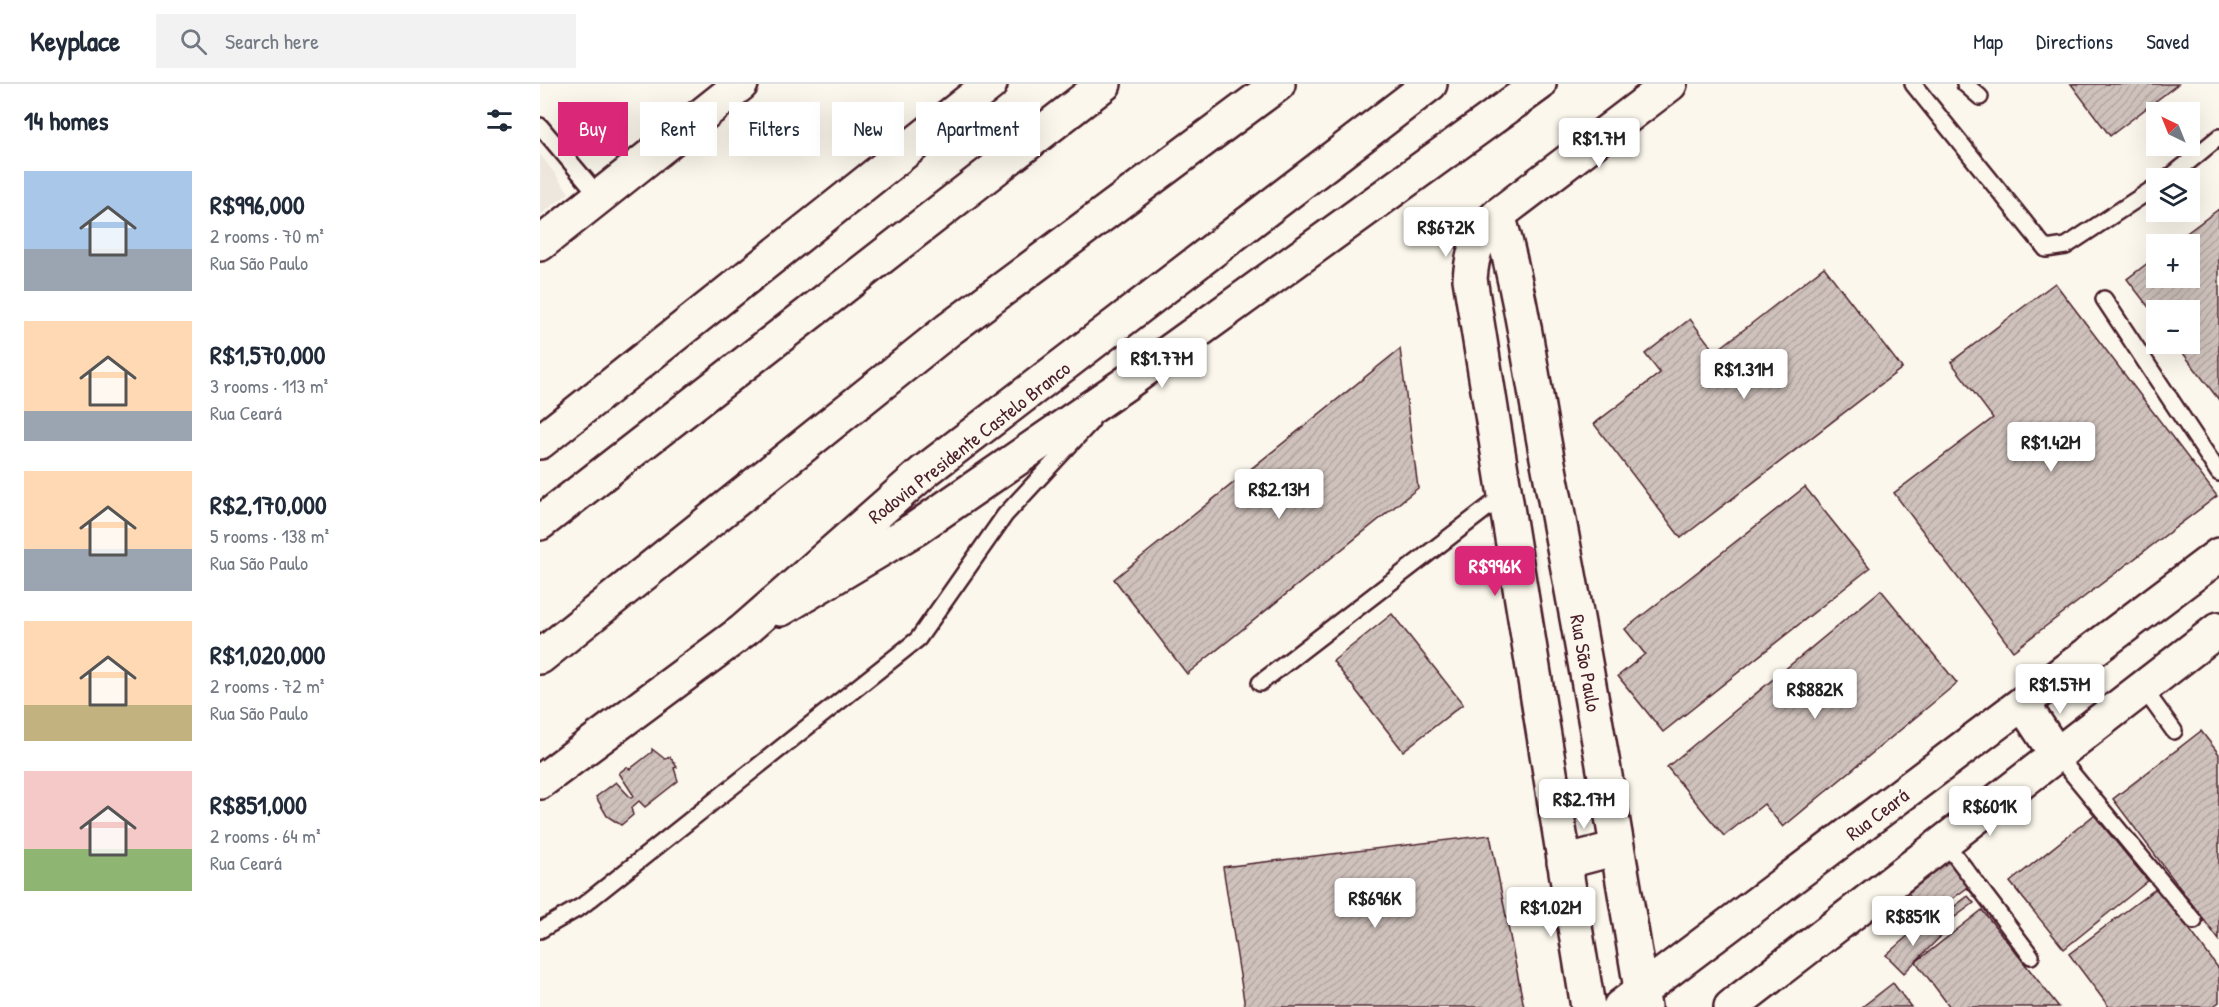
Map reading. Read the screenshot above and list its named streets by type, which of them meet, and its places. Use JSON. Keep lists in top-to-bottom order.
{
  "streets": {
    "main road": ["Rodovia Presidente Castelo Branco", "Rua São Paulo", "Rua Ceará"]
  },
  "crossings": [
    ["Rua São Paulo", "Rua Ceará"]
  ],
  "north": "top left",
  "page": {
    "header": "Keyplace",
    "search": "Search here",
    "nav": ["Map", "Directions", "Saved"],
    "heading": "14 homes",
    "map_buttons": ["+", "−"],
    "chip": [
      "Buy",
      "Rent",
      "Filters",
      "New",
      "Apartment"
    ],
    "price": [
      "R$1.7M",
      "R$672K",
      "R$1.77M",
      "R$1.31M",
      "R$1.42M",
      "R$2.13M",
      "R$996K",
      "R$1.57M",
      "R$882K",
      "R$2.17M",
      "R$601K",
      "R$696K",
      "R$1.02M",
      "R$851K"
    ],
    "list": [
      {
        "name": "R$996,000",
        "note": "2 rooms · 70 m² · Rua São Paulo"
      },
      {
        "name": "R$1,570,000",
        "note": "3 rooms · 113 m² · Rua Ceará"
      },
      {
        "name": "R$2,170,000",
        "note": "5 rooms · 138 m² · Rua São Paulo"
      },
      {
        "name": "R$1,020,000",
        "note": "2 rooms · 72 m² · Rua São Paulo"
      },
      {
        "name": "R$851,000",
        "note": "2 rooms · 64 m² · Rua Ceará"
      }
    ]
  }
}
